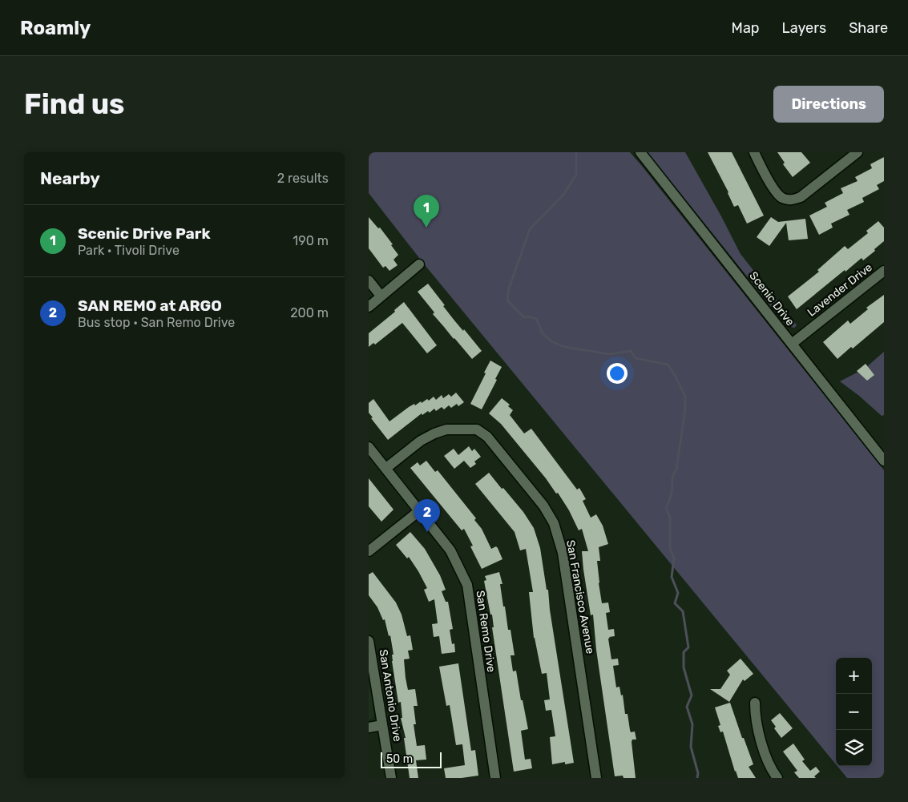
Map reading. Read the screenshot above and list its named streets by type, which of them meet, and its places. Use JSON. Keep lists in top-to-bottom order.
{
  "streets": {
    "street": [
      "Lavender Drive",
      "Scenic Drive",
      "San Francisco Avenue",
      "San Remo Drive",
      "San Antonio Drive"
    ]
  },
  "crossings": [
    ["Lavender Drive", "Scenic Drive"],
    ["San Francisco Avenue", "San Remo Drive"]
  ],
  "scale_bar": "50 m",
  "page": {
    "header": "Roamly",
    "nav": ["Map", "Layers", "Share"],
    "buttons": "Directions",
    "title": "Find us",
    "heading": ["Nearby", "2 results"],
    "pins": ["1", "2"],
    "list": [
      {
        "mark": "1",
        "name": "Scenic Drive Park",
        "note": "Park · Tivoli Drive",
        "value": "190 m"
      },
      {
        "mark": "2",
        "name": "SAN REMO at ARGO",
        "note": "Bus stop · San Remo Drive",
        "value": "200 m"
      }
    ],
    "map_buttons": ["+", "−"],
    "scale": "50 m"
  }
}
